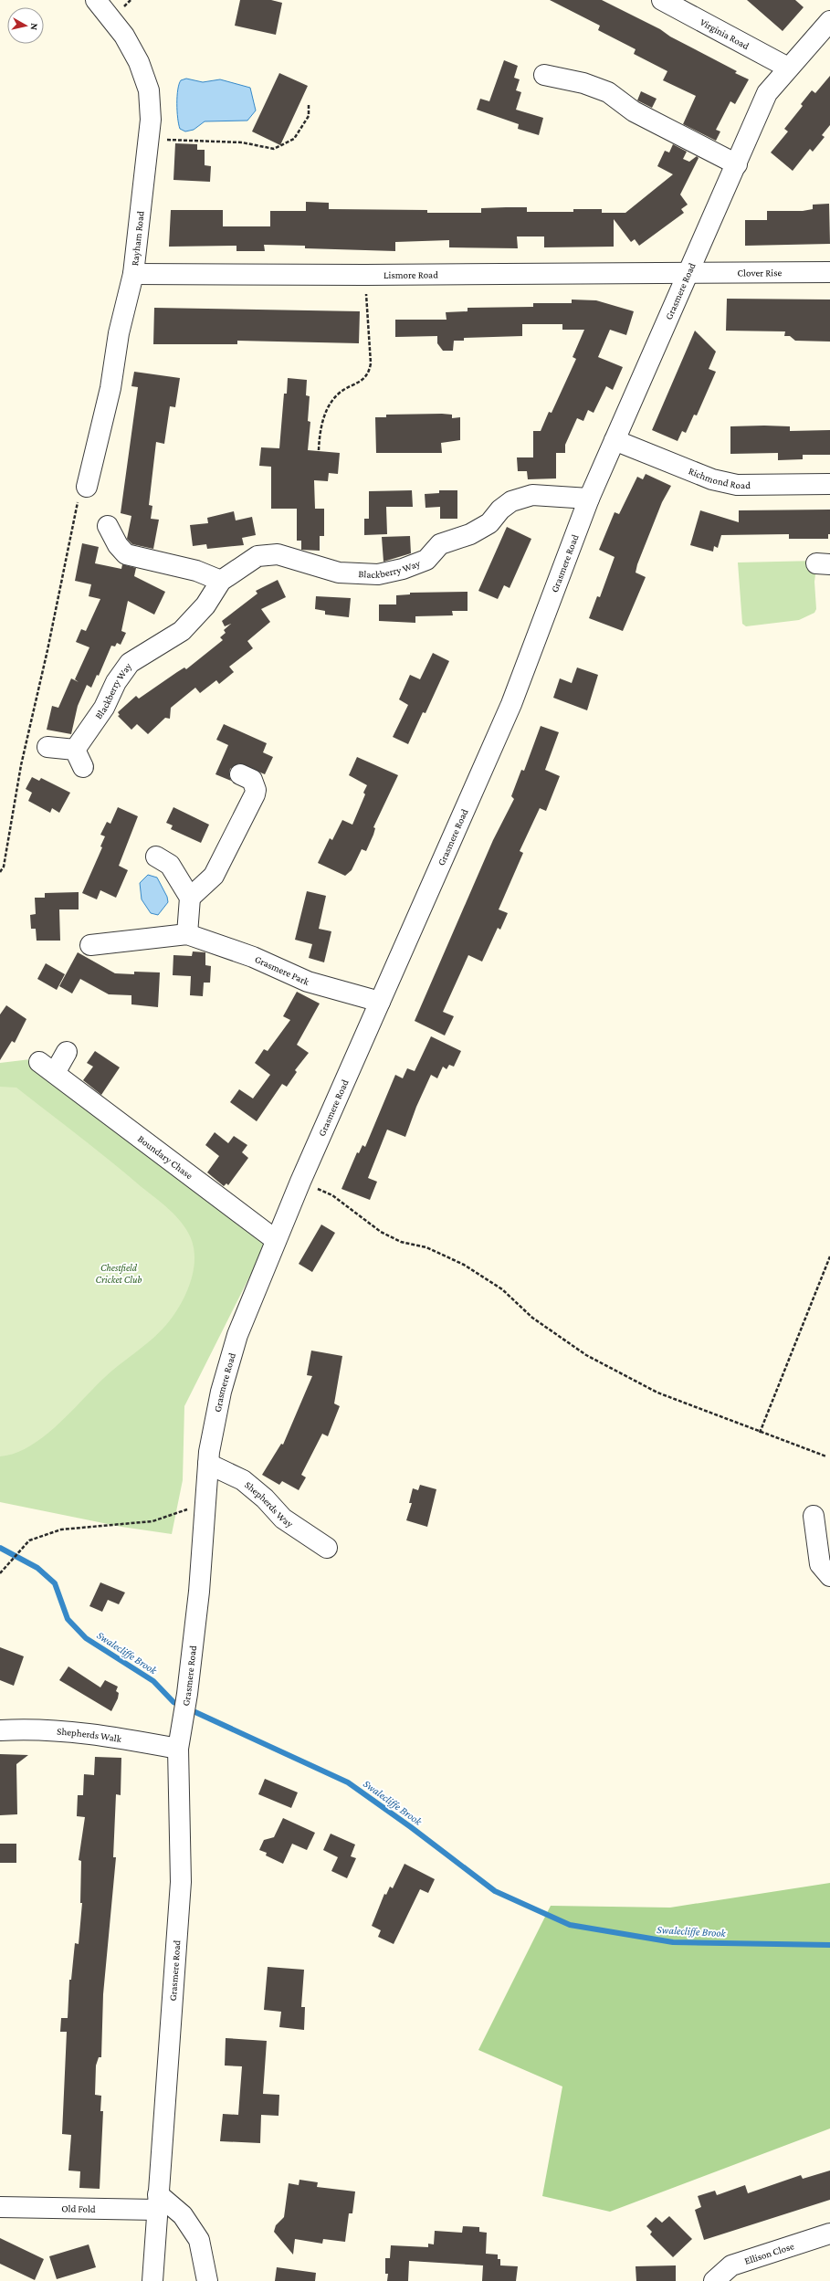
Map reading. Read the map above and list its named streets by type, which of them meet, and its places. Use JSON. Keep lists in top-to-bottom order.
{
  "streets": {
    "street": [
      "Virginia Road",
      "Rayham Road",
      "Clover Rise",
      "Lismore Road",
      "Grasmere Road",
      "Richmond Road",
      "Blackberry Way",
      "Grasmere Park",
      "Boundary Chase",
      "Shepherds Way",
      "Shepherds Walk",
      "Old Fold",
      "Ellison Close"
    ]
  },
  "crossings": [
    ["Virginia Road", "Grasmere Road"],
    ["Rayham Road", "Lismore Road"],
    ["Clover Rise", "Lismore Road"],
    ["Clover Rise", "Grasmere Road"],
    ["Lismore Road", "Grasmere Road"],
    ["Grasmere Road", "Richmond Road"],
    ["Grasmere Road", "Blackberry Way"],
    ["Grasmere Road", "Grasmere Park"],
    ["Grasmere Road", "Boundary Chase"],
    ["Grasmere Road", "Shepherds Way"],
    ["Grasmere Road", "Shepherds Walk"],
    ["Grasmere Road", "Old Fold"]
  ],
  "water": ["Swalecliffe Brook"],
  "parks": ["Chestfield Cricket Club"],
  "north": "right"
}
